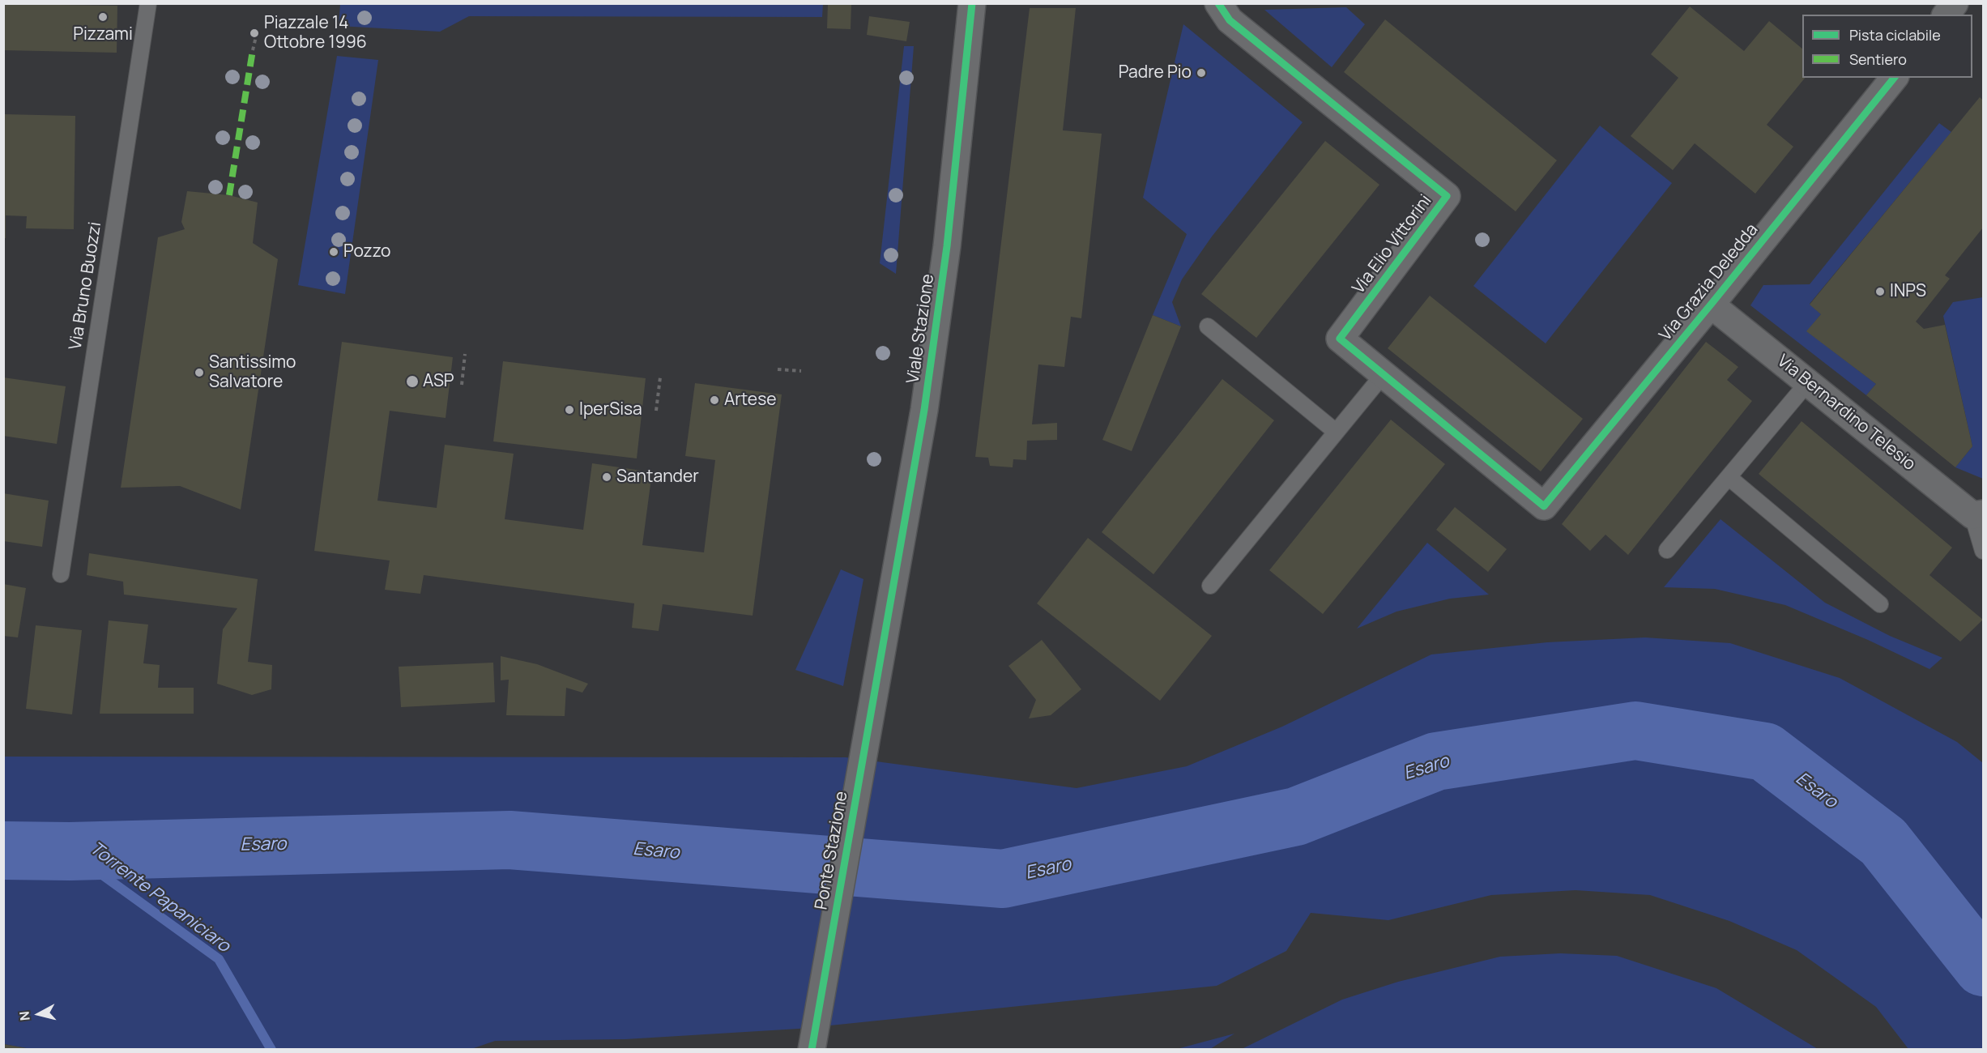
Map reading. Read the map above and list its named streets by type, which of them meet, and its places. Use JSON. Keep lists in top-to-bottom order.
{
  "streets": {
    "street": [
      "Via Elio Vittorini",
      "Via Grazia Deledda",
      "Viale Stazione",
      "Via Bernardino Telesio",
      "Ponte Stazione"
    ],
    "lane": ["Via Bruno Buozzi"]
  },
  "crossings": [
    ["Via Elio Vittorini", "Via Grazia Deledda"],
    ["Via Grazia Deledda", "Via Bernardino Telesio"],
    ["Viale Stazione", "Ponte Stazione"]
  ],
  "water": ["Esaro", "Torrente Papaniciaro"],
  "places": [
    "Pizzami",
    "Piazzale 14 Ottobre 1996",
    "Padre Pio",
    "Pozzo",
    "INPS",
    "Santissimo Salvatore",
    "ASP",
    "Artese",
    "IperSisa",
    "Santander"
  ],
  "legend": ["Pista ciclabile", "Sentiero"],
  "north": "left"
}
